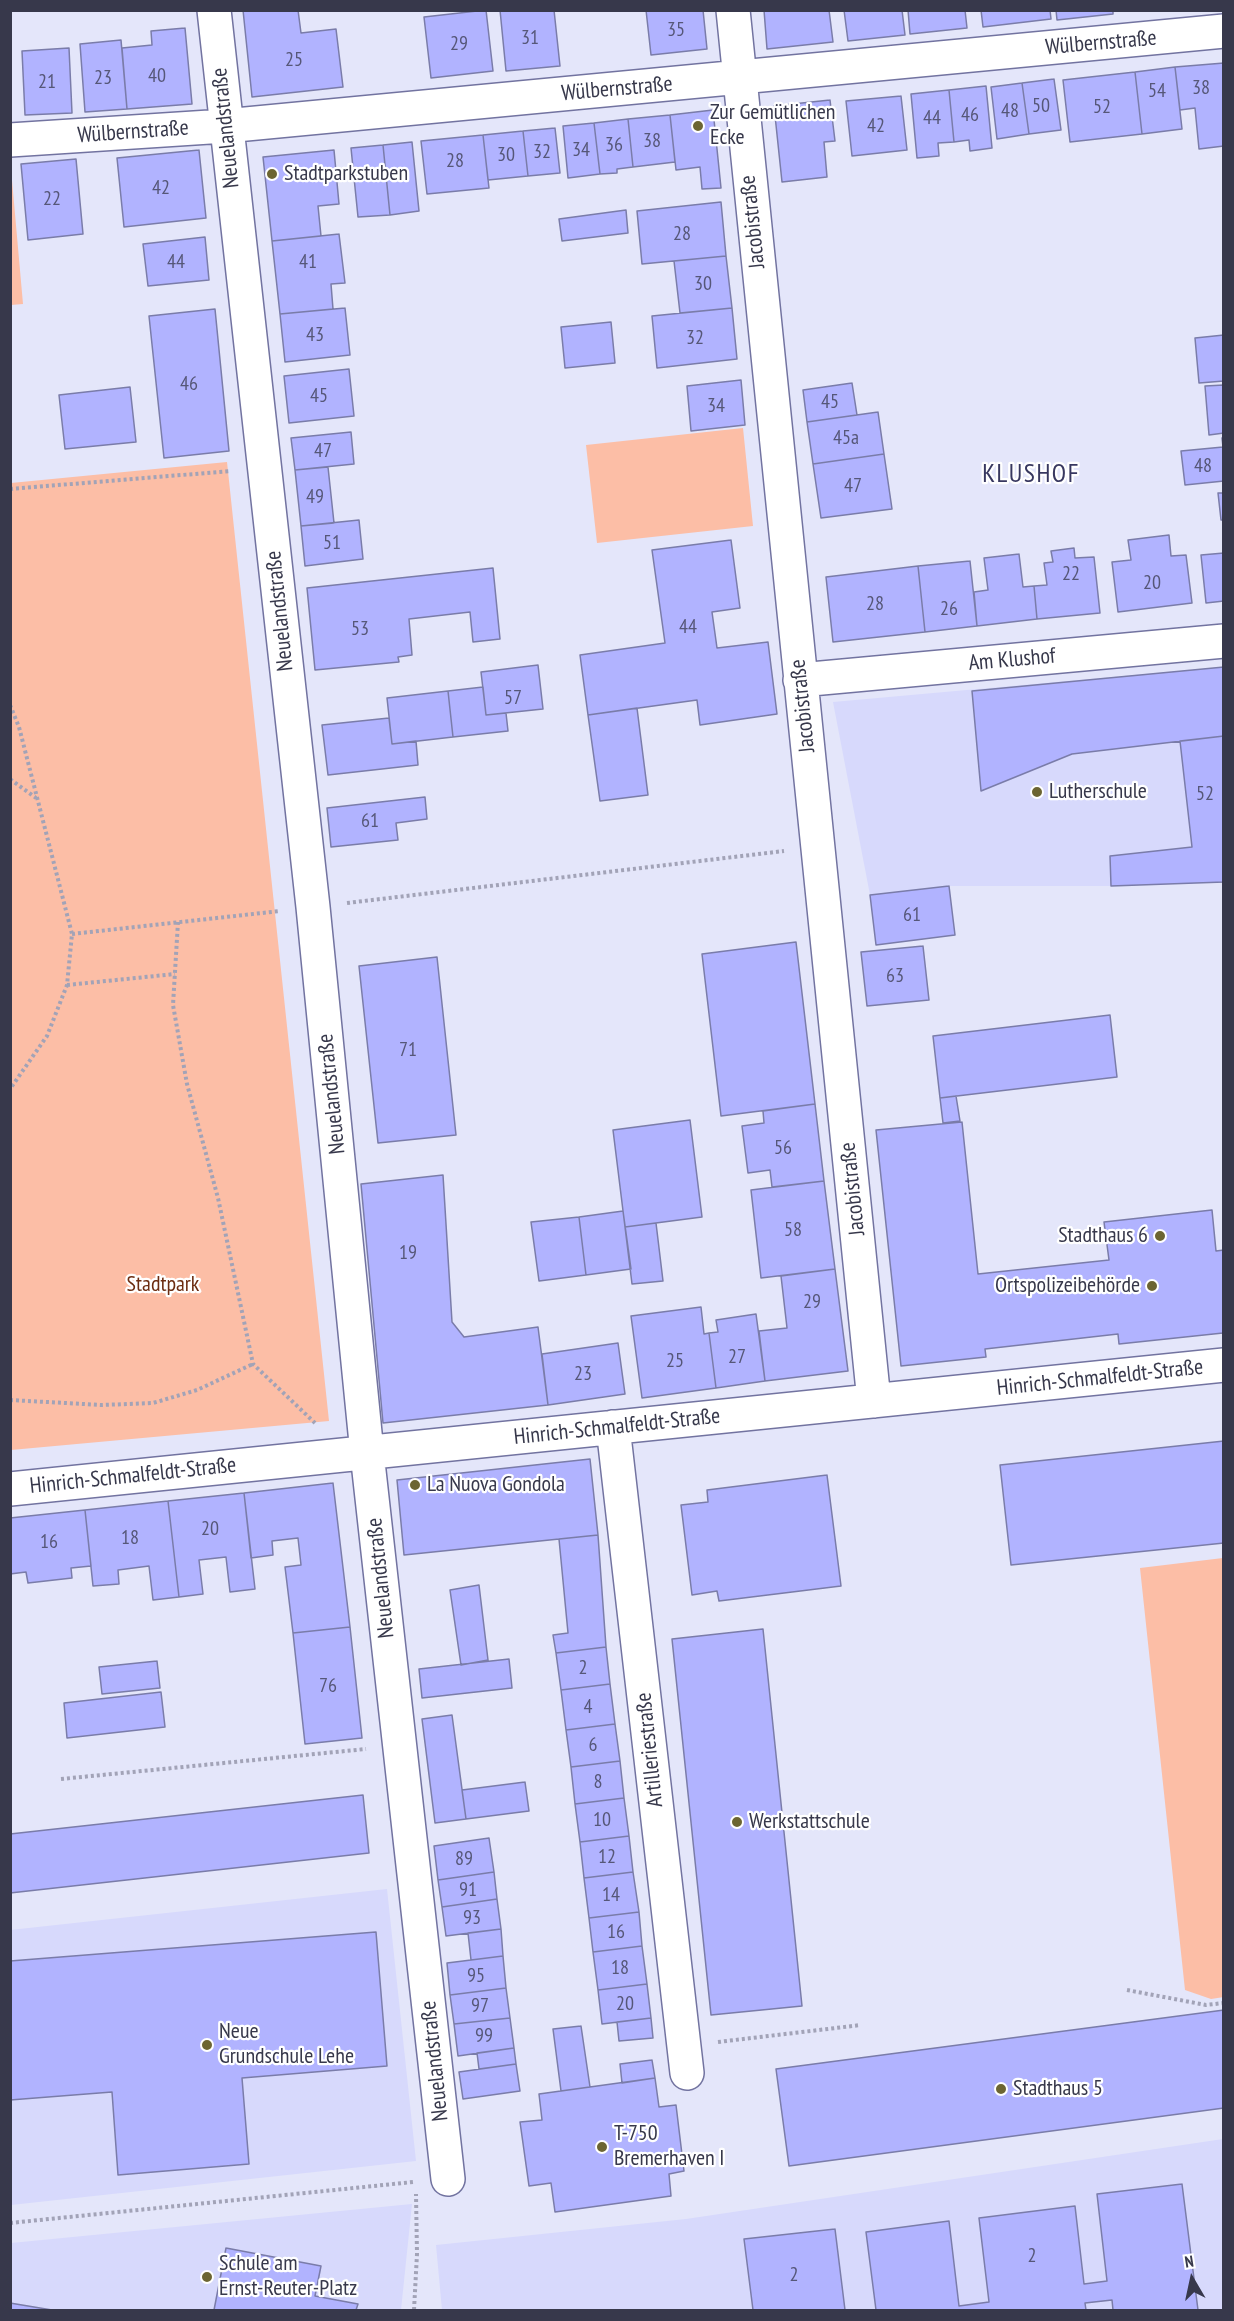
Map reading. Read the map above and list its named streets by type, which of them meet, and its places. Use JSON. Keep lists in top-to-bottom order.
{
  "streets": {
    "street": [
      "Wülbernstraße",
      "Neuelandstraße",
      "Jacobistraße",
      "Am Klushof",
      "Hinrich-Schmalfeldt-Straße",
      "Artilleriestraße"
    ]
  },
  "crossings": [
    ["Wülbernstraße", "Neuelandstraße"],
    ["Wülbernstraße", "Jacobistraße"],
    ["Neuelandstraße", "Hinrich-Schmalfeldt-Straße"],
    ["Jacobistraße", "Am Klushof"],
    ["Jacobistraße", "Hinrich-Schmalfeldt-Straße"],
    ["Hinrich-Schmalfeldt-Straße", "Artilleriestraße"]
  ],
  "districts": ["KLUSHOF"],
  "parks": ["Stadtpark"],
  "places": [
    "Zur Gemütlichen Ecke",
    "Stadtparkstuben",
    "Lutherschule",
    "Stadthaus 6",
    "Ortspolizeibehörde",
    "La Nuova Gondola",
    "Werkstattschule",
    "Neue Grundschule Lehe",
    "Stadthaus 5",
    "T-750 Bremerhaven I",
    "Schule am Ernst-Reuter-Platz"
  ],
  "house_numbers": [
    "35",
    "31",
    "29",
    "25",
    "40",
    "23",
    "21",
    "38",
    "54",
    "50",
    "52",
    "48",
    "46",
    "44",
    "42",
    "38",
    "36",
    "34",
    "32",
    "30",
    "28",
    "42",
    "22",
    "28",
    "44",
    "41",
    "30",
    "43",
    "32",
    "46",
    "45",
    "45",
    "34",
    "45a",
    "47",
    "48",
    "47",
    "49",
    "51",
    "22",
    "20",
    "28",
    "26",
    "44",
    "53",
    "57",
    "52",
    "61",
    "61",
    "63",
    "71",
    "56",
    "58",
    "19",
    "29",
    "27",
    "25",
    "23",
    "20",
    "18",
    "16",
    "2",
    "76",
    "4",
    "6",
    "8",
    "10",
    "12",
    "89",
    "91",
    "14",
    "93",
    "16",
    "18",
    "95",
    "20",
    "97",
    "99",
    "2",
    "2"
  ],
  "north": "top"
}
